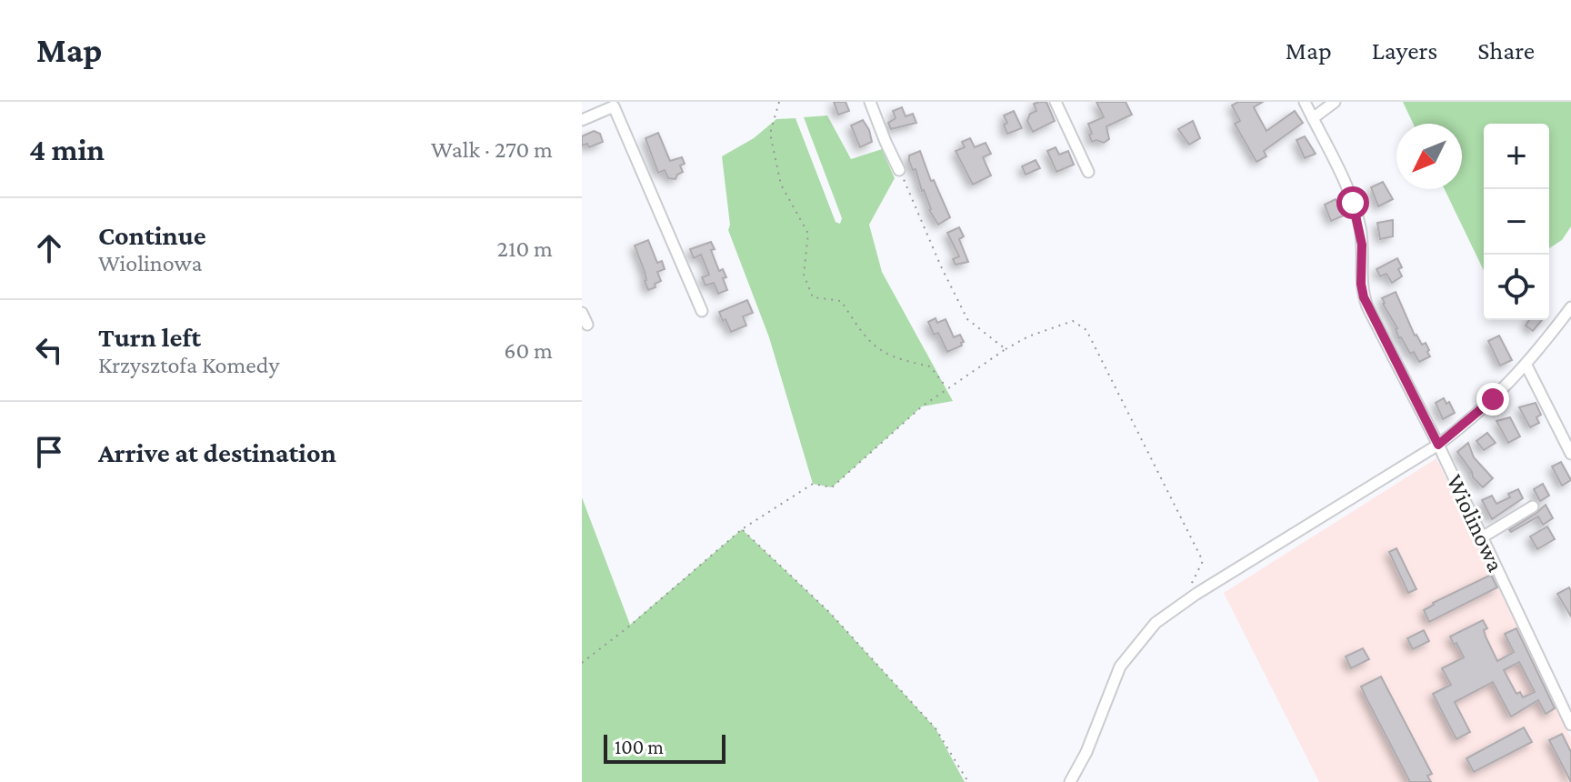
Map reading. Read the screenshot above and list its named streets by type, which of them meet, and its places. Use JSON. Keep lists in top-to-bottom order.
{
  "streets": {
    "street": ["Wiolinowa"]
  },
  "scale_bar": "100 m",
  "north": "bottom left",
  "page": {
    "header": "Map",
    "nav": ["Map", "Layers", "Share"],
    "heading": ["4 min", "Walk · 270 m"],
    "map_buttons": ["+", "−"],
    "list": [
      ["Continue", "Wiolinowa", "210 m"],
      ["Turn left", "Krzysztofa Komedy", "60 m"],
      "Arrive at destination"
    ],
    "scale": "100 m"
  }
}
